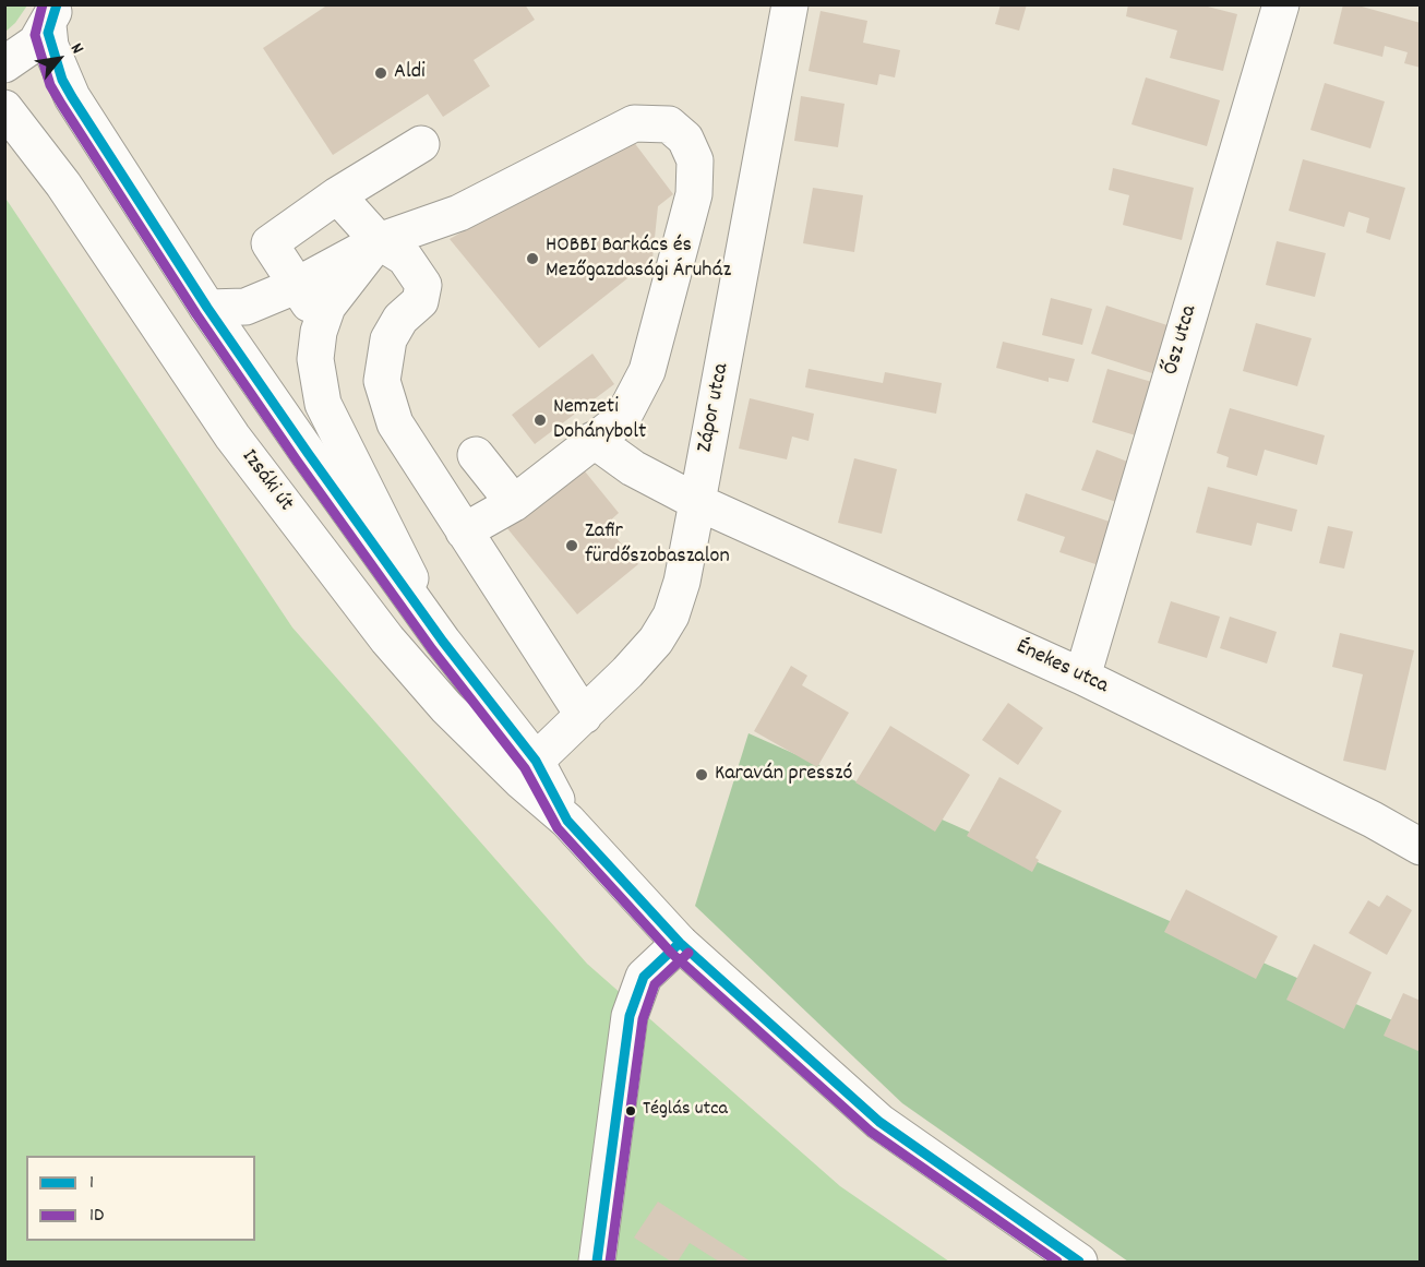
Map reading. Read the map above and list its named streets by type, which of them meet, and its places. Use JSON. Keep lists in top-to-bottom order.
{
  "streets": {
    "street": [
      "Ősz utca",
      "Zápor utca",
      "Izsáki út",
      "Énekes utca"
    ]
  },
  "crossings": [
    ["Ősz utca", "Énekes utca"],
    ["Zápor utca", "Izsáki út"],
    ["Zápor utca", "Énekes utca"]
  ],
  "places": [
    "Aldi",
    "HOBBI Barkács és Mezőgazdasági Áruház",
    "Nemzeti Dohánybolt",
    "Zafir fürdőszobaszalon",
    "Karaván presszó",
    "Téglás utca"
  ],
  "lines": ["transit line 1", "transit line 1D"],
  "legend": ["1", "1D"],
  "north": "top right"
}
